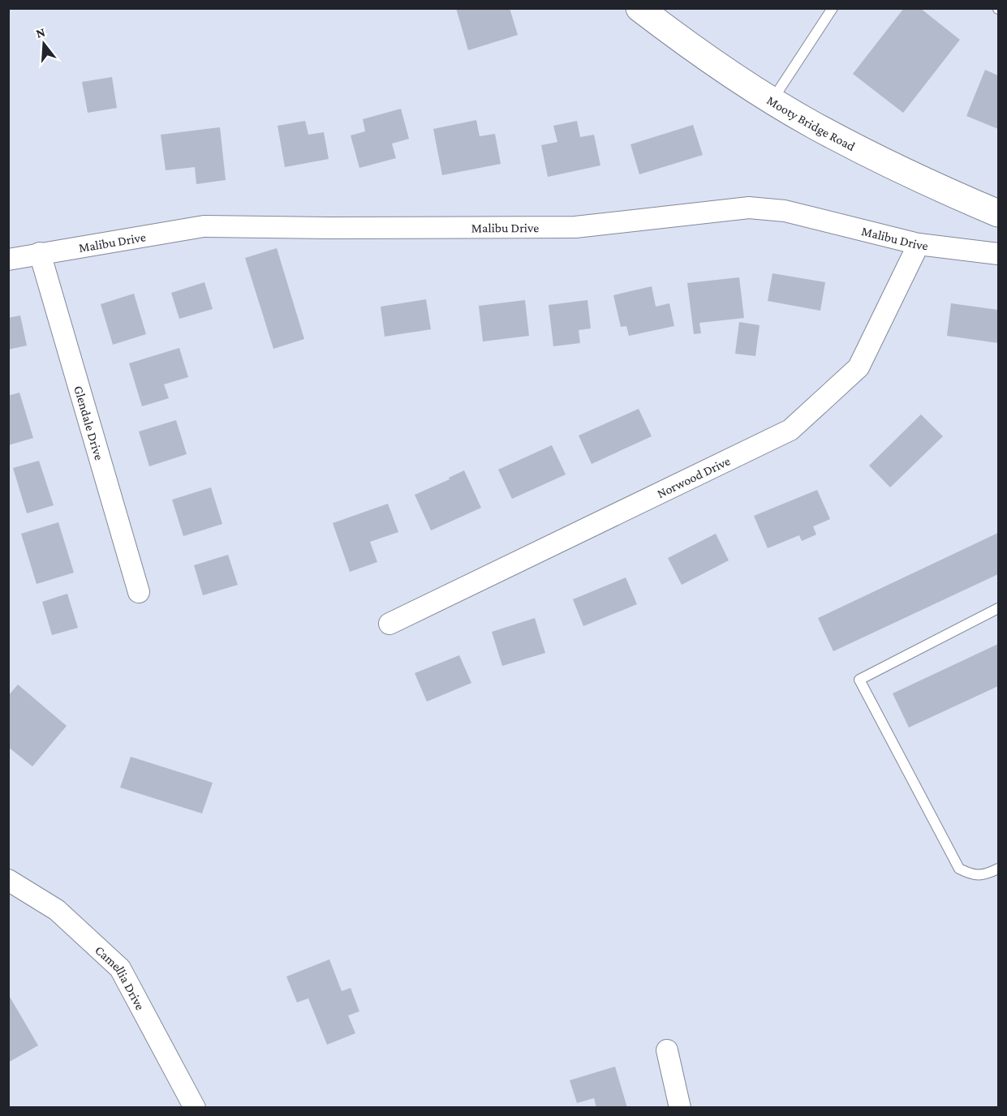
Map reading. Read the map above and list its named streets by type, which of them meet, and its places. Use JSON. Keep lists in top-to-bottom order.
{
  "streets": {
    "main road": ["Mooty Bridge Road"],
    "street": [
      "Malibu Drive",
      "Glendale Drive",
      "Norwood Drive",
      "Camellia Drive"
    ]
  },
  "crossings": [
    ["Malibu Drive", "Glendale Drive"],
    ["Malibu Drive", "Norwood Drive"]
  ],
  "north": "top"
}
